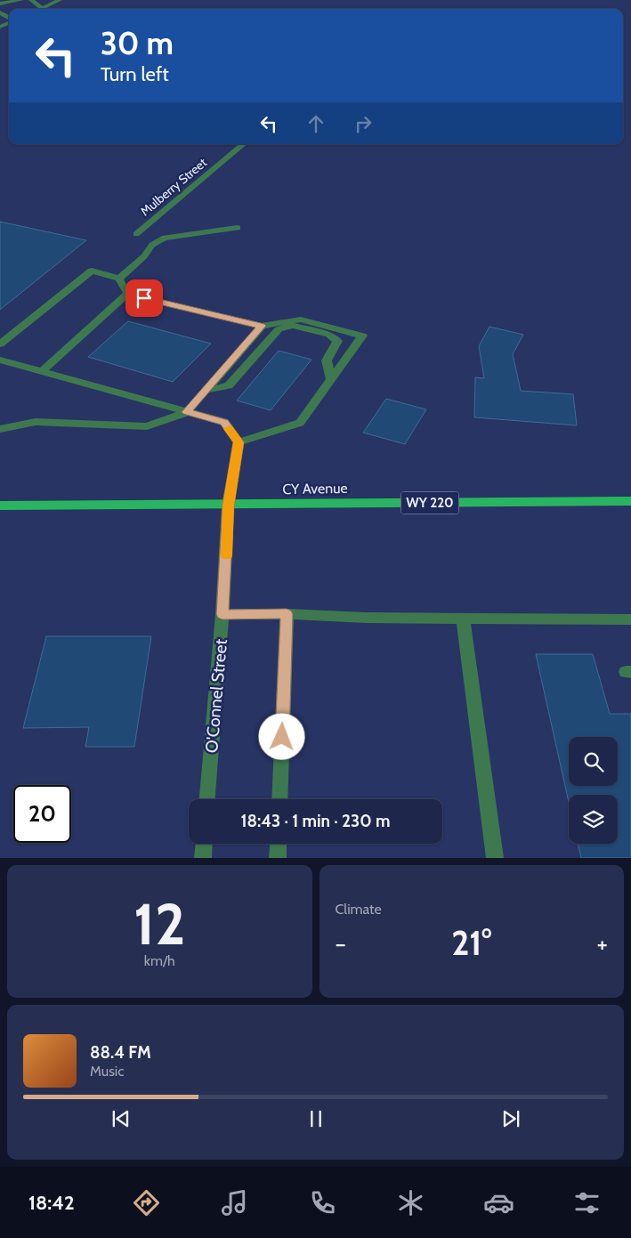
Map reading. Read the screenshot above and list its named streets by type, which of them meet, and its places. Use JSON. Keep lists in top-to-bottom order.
{
  "streets": {
    "main road": ["CY Avenue", "WY 220"],
    "street": ["Mulberry Street", "O'Connel Street"]
  },
  "crossings": [
    ["CY Avenue", "O'Connel Street"]
  ],
  "page": {
    "turn": ["30 m", "Turn left"],
    "limit": "20",
    "trip": "18:43 · 1 min · 230 m",
    "tile": [
      ["12", "km/h"],
      "Climate"
    ],
    "heat": ["−", "21°", "+"],
    "song": ["88.4 FM", "Music"],
    "tabs": "18:42"
  }
}
